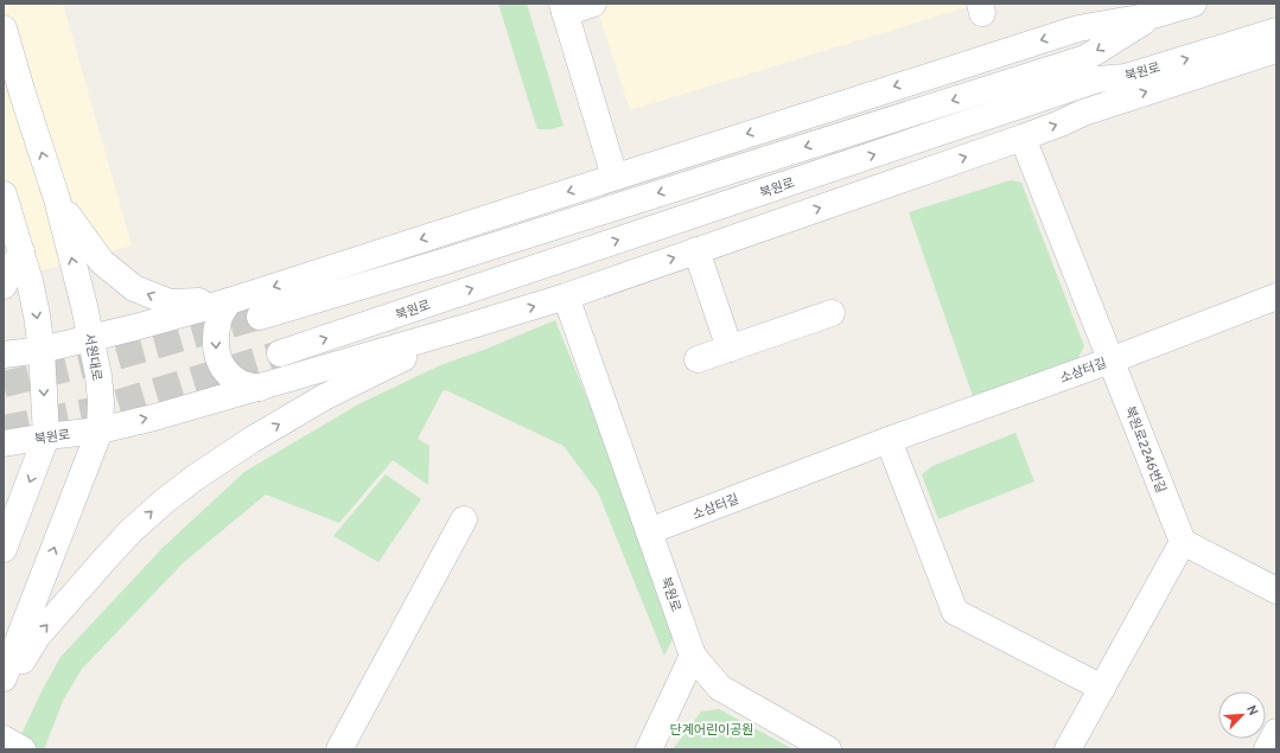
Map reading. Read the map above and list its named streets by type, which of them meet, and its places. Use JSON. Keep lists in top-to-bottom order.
{
  "streets": {
    "street": [
      "북원로",
      "서원대로",
      "소삼터길",
      "북원로2246번길"
    ]
  },
  "crossings": [
    ["북원로", "서원대로"],
    ["북원로", "소삼터길"],
    ["북원로", "북원로2246번길"],
    ["소삼터길", "북원로2246번길"]
  ],
  "parks": ["단계어린이공원"],
  "north": "top right"
}
